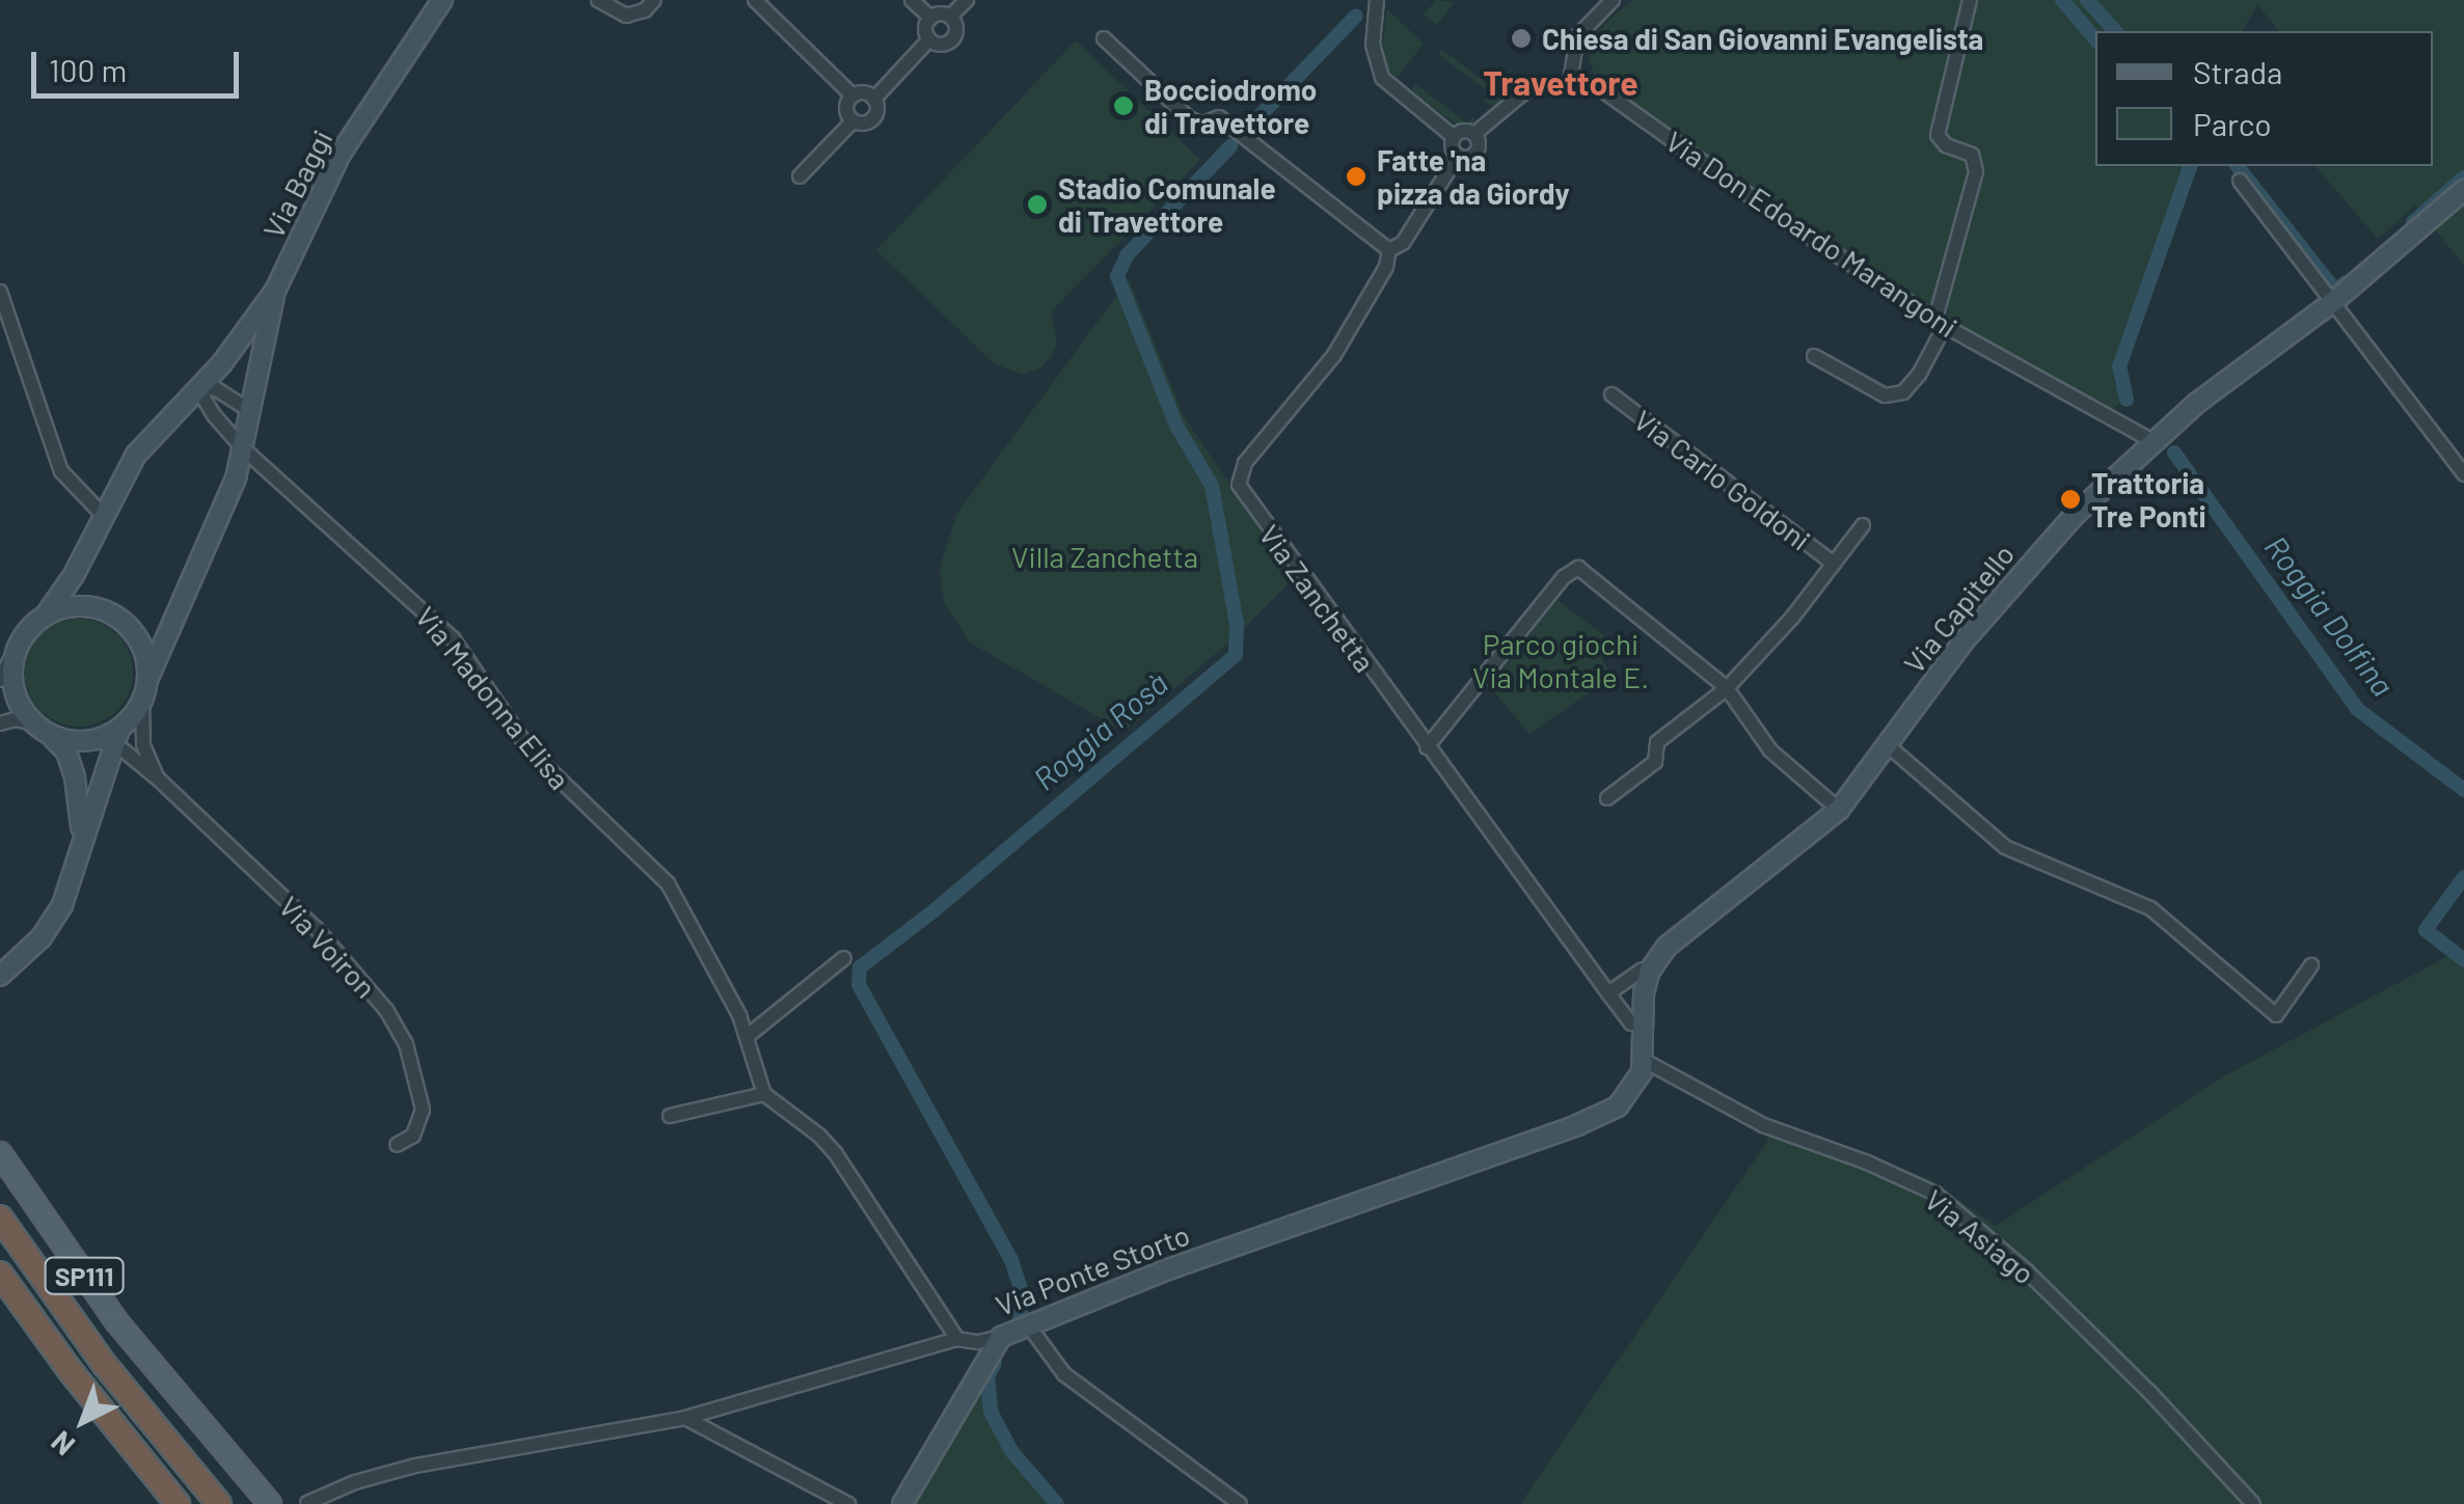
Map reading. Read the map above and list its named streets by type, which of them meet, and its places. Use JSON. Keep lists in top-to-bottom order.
{
  "streets": {
    "main road": ["SP111"],
    "street": [
      "Via Baggi",
      "Via Don Edoardo Marangoni",
      "Via Carlo Goldoni",
      "Via Zanchetta",
      "Via Capitello",
      "Via Madonna Elisa",
      "Via Voiron",
      "Via Asiago",
      "Via Ponte Storto"
    ]
  },
  "crossings": [
    ["Via Baggi", "Via Madonna Elisa"],
    ["Via Baggi", "Via Voiron"],
    ["Via Don Edoardo Marangoni", "Via Capitello"],
    ["Via Zanchetta", "Via Capitello"],
    ["Via Asiago", "Via Ponte Storto"]
  ],
  "districts": ["Travettore"],
  "water": ["Roggia Dolfina", "Roggia Rosà"],
  "parks": ["Villa Zanchetta", "Parco giochi Via Montale E."],
  "places": [
    "Chiesa di San Giovanni Evangelista",
    "Bocciodromo di Travettore",
    "Fatte 'na pizza da Giordy",
    "Stadio Comunale di Travettore",
    "Trattoria Tre Ponti"
  ],
  "legend": ["Strada", "Parco"],
  "scale_bar": "100 m",
  "north": "bottom left"
}
